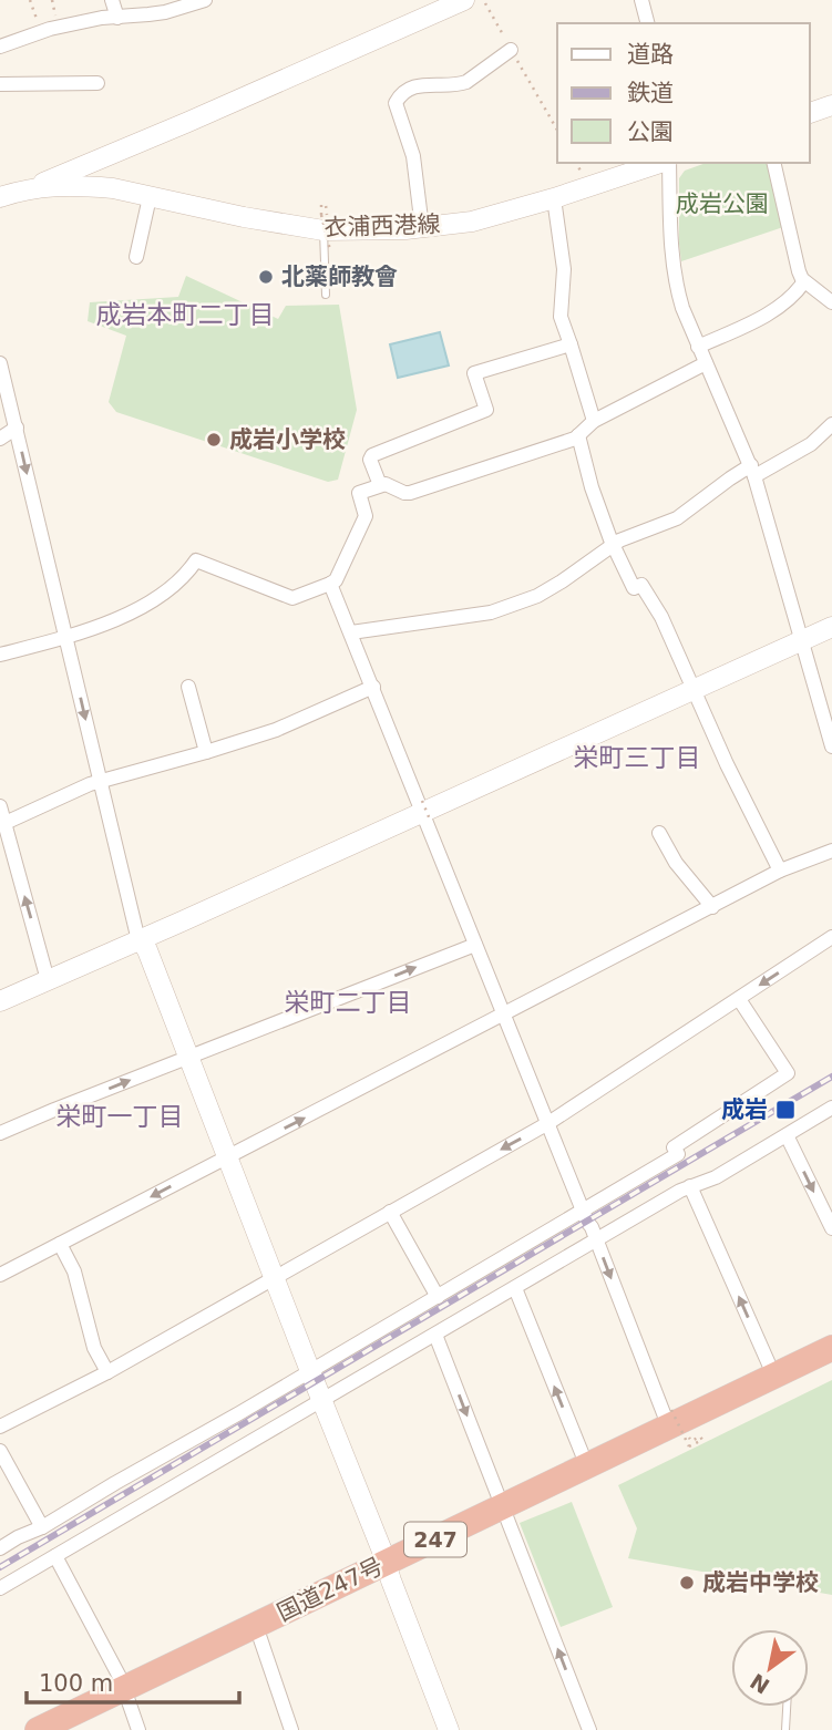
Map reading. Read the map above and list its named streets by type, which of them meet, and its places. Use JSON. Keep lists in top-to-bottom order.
{
  "streets": {
    "highway": ["247", "国道247号"],
    "street": ["衣浦西港線"]
  },
  "districts": [
    "成岩本町二丁目",
    "栄町三丁目",
    "栄町二丁目",
    "栄町一丁目"
  ],
  "parks": ["成岩公園"],
  "places": {
    "other": ["北薬師教會", "成岩小学校", "成岩中学校"],
    "transit": ["成岩"]
  },
  "legend": ["道路", "鉄道", "公園"],
  "scale_bar": "100 m",
  "north": "bottom left"
}
